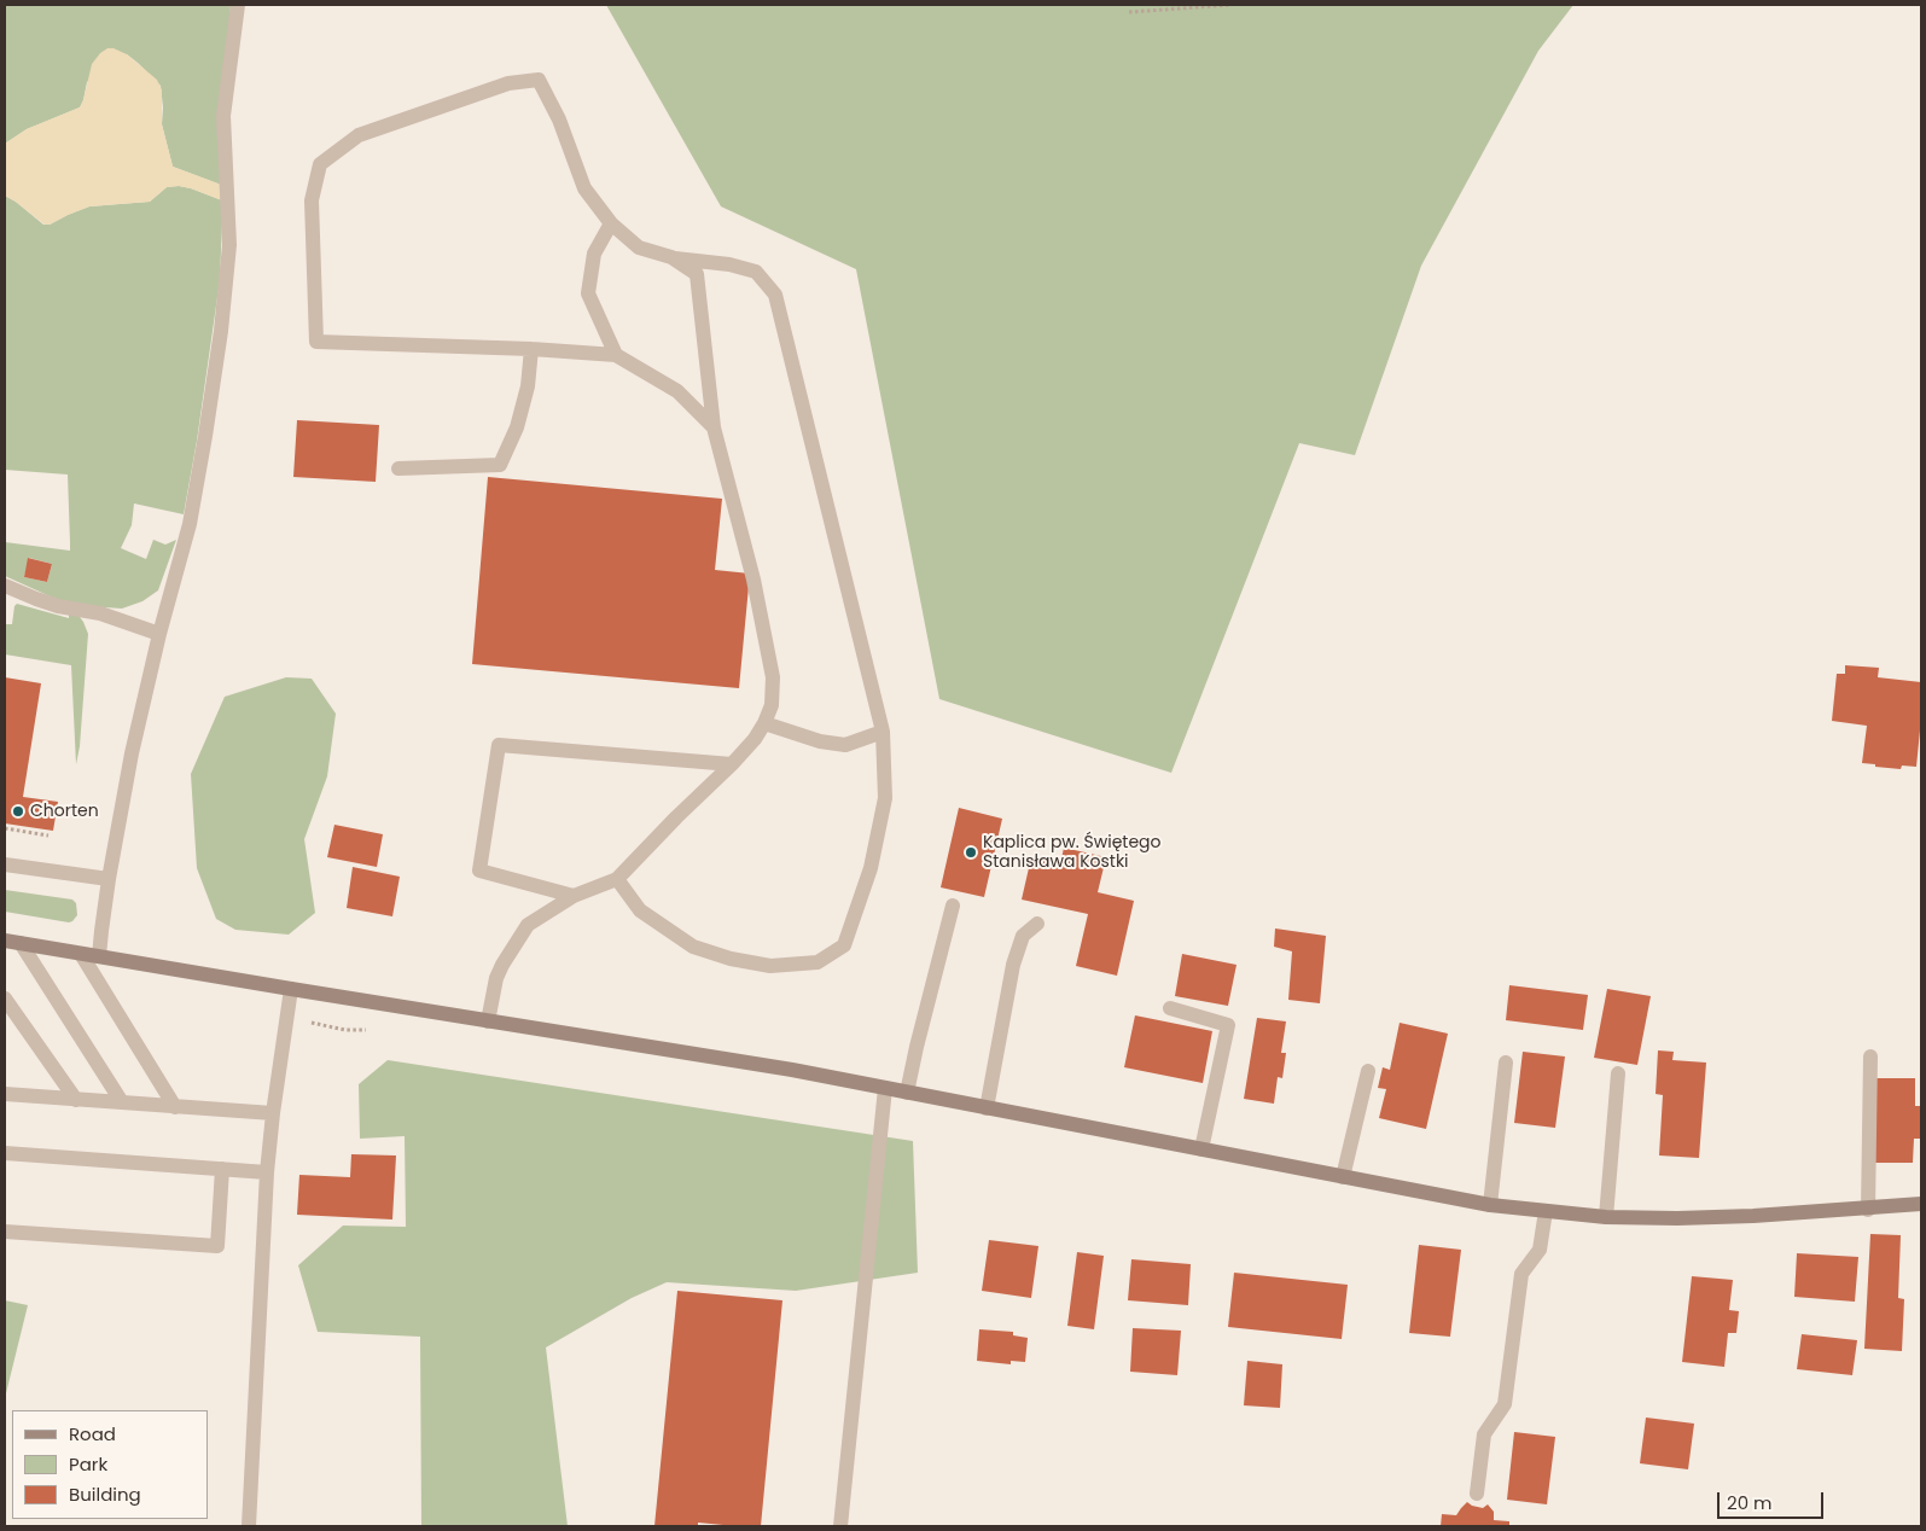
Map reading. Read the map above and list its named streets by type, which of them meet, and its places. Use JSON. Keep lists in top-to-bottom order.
{
  "places": ["Chorten", "Kaplica pw. Świętego Stanisława Kostki"],
  "legend": ["Road", "Park", "Building"],
  "scale_bar": "20 m"
}
